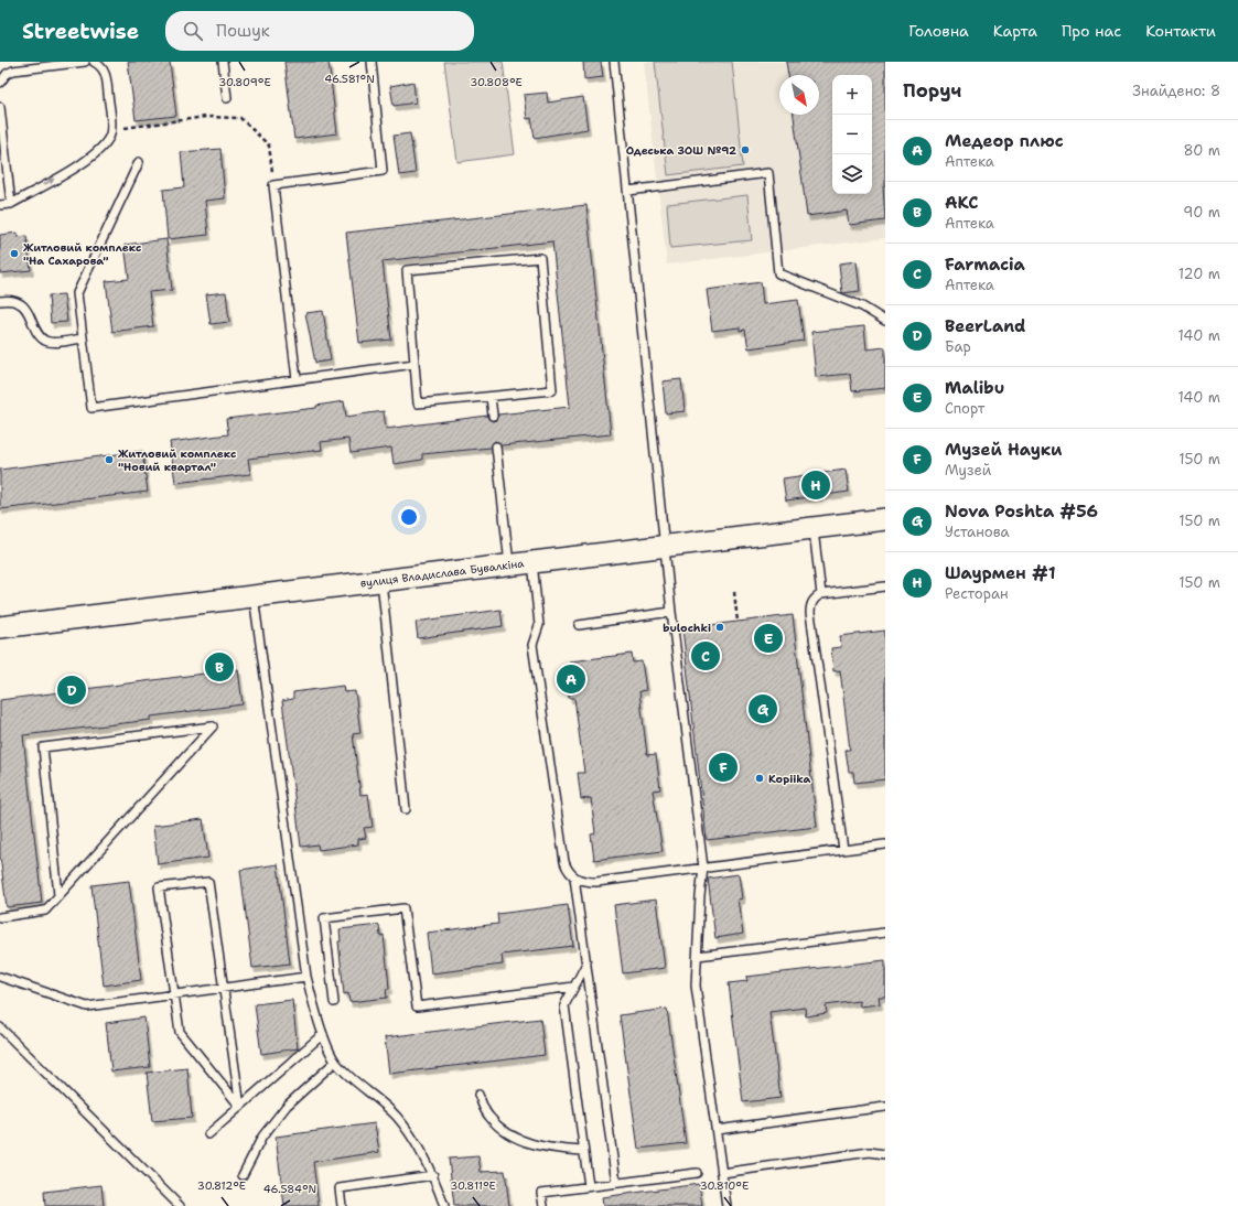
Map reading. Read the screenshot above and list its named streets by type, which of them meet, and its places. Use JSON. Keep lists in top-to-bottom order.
{
  "streets": {
    "street": ["вулиця Владислава Бувалкіна"]
  },
  "places": [
    "Одеська ЗОШ №92",
    "Житловий комплекс \"На Сахарова\"",
    "Житловий комплекс \"Новий квартал\"",
    "bulochki",
    "Kopiika"
  ],
  "north": "bottom right",
  "page": {
    "header": "Streetwise",
    "search": "Пошук",
    "nav": [
      "Головна",
      "Карта",
      "Про нас",
      "Контакти"
    ],
    "heading": ["Поруч", "Знайдено: 8"],
    "map_buttons": ["+", "−"],
    "list": [
      {
        "mark": "A",
        "name": "Медеор плюс",
        "note": "Аптека",
        "value": "80 m"
      },
      {
        "mark": "B",
        "name": "АКС",
        "note": "Аптека",
        "value": "90 m"
      },
      {
        "mark": "C",
        "name": "Farmacia",
        "note": "Аптека",
        "value": "120 m"
      },
      {
        "mark": "D",
        "name": "BeerLand",
        "note": "Бар",
        "value": "140 m"
      },
      {
        "mark": "E",
        "name": "Malibu",
        "note": "Спорт",
        "value": "140 m"
      },
      {
        "mark": "F",
        "name": "Музей Науки",
        "note": "Музей",
        "value": "150 m"
      },
      {
        "mark": "G",
        "name": "Nova Poshta #56",
        "note": "Установа",
        "value": "150 m"
      },
      {
        "mark": "H",
        "name": "Шаурмен #1",
        "note": "Ресторан",
        "value": "150 m"
      }
    ],
    "pins": [
      "H",
      "E",
      "C",
      "B",
      "A",
      "D",
      "G",
      "F"
    ]
  },
  "coordinates": [
    "46.581°N",
    "30.809°E",
    "30.808°E",
    "30.812°E",
    "30.811°E",
    "30.810°E",
    "46.584°N"
  ]
}
